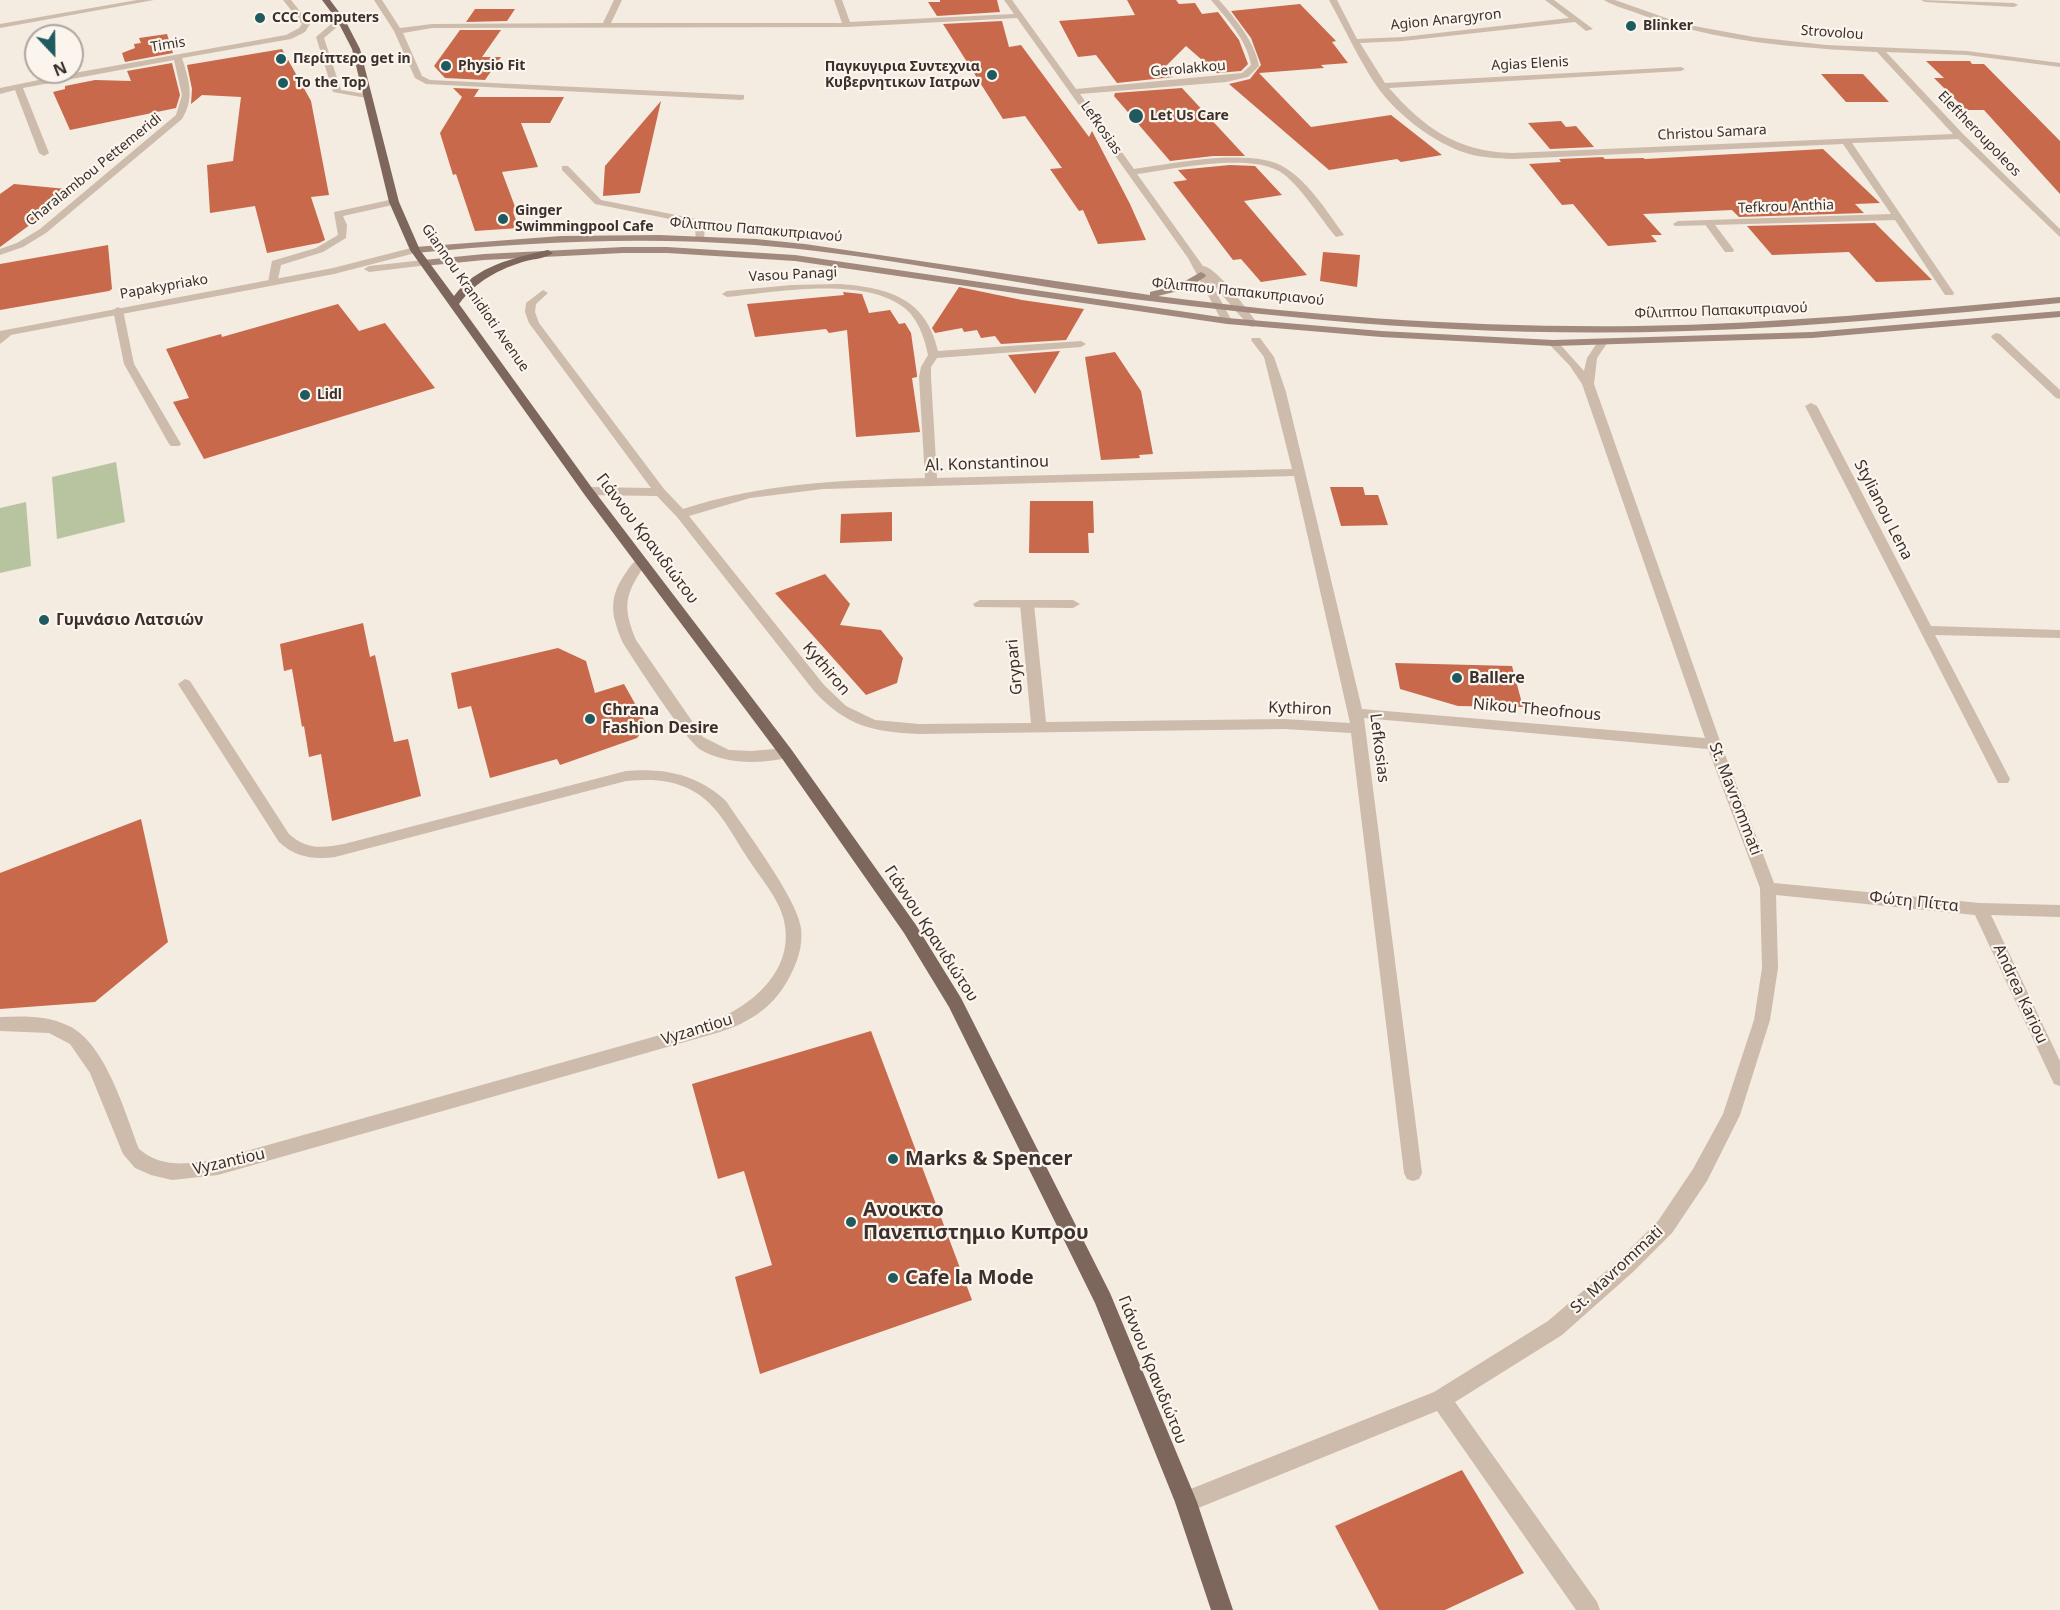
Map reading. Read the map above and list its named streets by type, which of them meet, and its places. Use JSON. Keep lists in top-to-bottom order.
{
  "streets": {
    "main road": ["Φίλιππου Παπακυπριανού", "Giannou Kranidioti Avenue", "Γιάννου Κρανιδιώτου"],
    "street": [
      "Agion Anargyron",
      "Strovolou",
      "Timis",
      "Agias Elenis",
      "Gerolakkou",
      "Lefkosias",
      "Christou Samara",
      "Eleftheroupoleos",
      "Charalambou Pettemeridi",
      "Tefkrou Anthia",
      "Vasou Panagi",
      "Papakypriako",
      "Al. Konstantinou",
      "Stylianou Lena",
      "Grypari",
      "Kythiron",
      "Nikou Theofnous",
      "St. Mavrommati",
      "Φώτη Πίττα",
      "Andrea Kariou",
      "Vyzantiou"
    ]
  },
  "crossings": [
    ["Strovolou", "Eleftheroupoleos"],
    ["Timis", "Charalambou Pettemeridi"],
    ["Agias Elenis", "Christou Samara"],
    ["Gerolakkou", "Lefkosias"],
    ["Lefkosias", "Φίλιππου Παπακυπριανού"],
    ["Lefkosias", "Al. Konstantinou"],
    ["Lefkosias", "Kythiron"],
    ["Lefkosias", "Nikou Theofnous"],
    ["Christou Samara", "Eleftheroupoleos"],
    ["Φίλιππου Παπακυπριανού", "Papakypriako"],
    ["Φίλιππου Παπακυπριανού", "Giannou Kranidioti Avenue"],
    ["Φίλιππου Παπακυπριανού", "St. Mavrommati"],
    ["Papakypriako", "Giannou Kranidioti Avenue"],
    ["Giannou Kranidioti Avenue", "Γιάννου Κρανιδιώτου"],
    ["Al. Konstantinou", "Kythiron"],
    ["Γιάννου Κρανιδιώτου", "St. Mavrommati"],
    ["Grypari", "Kythiron"],
    ["Kythiron", "Nikou Theofnous"],
    ["Nikou Theofnous", "St. Mavrommati"],
    ["St. Mavrommati", "Φώτη Πίττα"],
    ["Φώτη Πίττα", "Andrea Kariou"]
  ],
  "places": [
    "CCC Computers",
    "Blinker",
    "Περίπτερο get in",
    "Physio Fit",
    "Παγκυγιρια Συντεχνια Κυβερνητικων Ιατρων",
    "To the Top",
    "Let Us Care",
    "Ginger Swimmingpool Cafe",
    "Lidl",
    "Γυμνάσιο Λατσιών",
    "Ballere",
    "Chrana Fashion Desire",
    "Marks & Spencer",
    "Ανοικτο Πανεπιστημιο Κυπρου",
    "Cafe la Mode"
  ],
  "north": "bottom"
}
